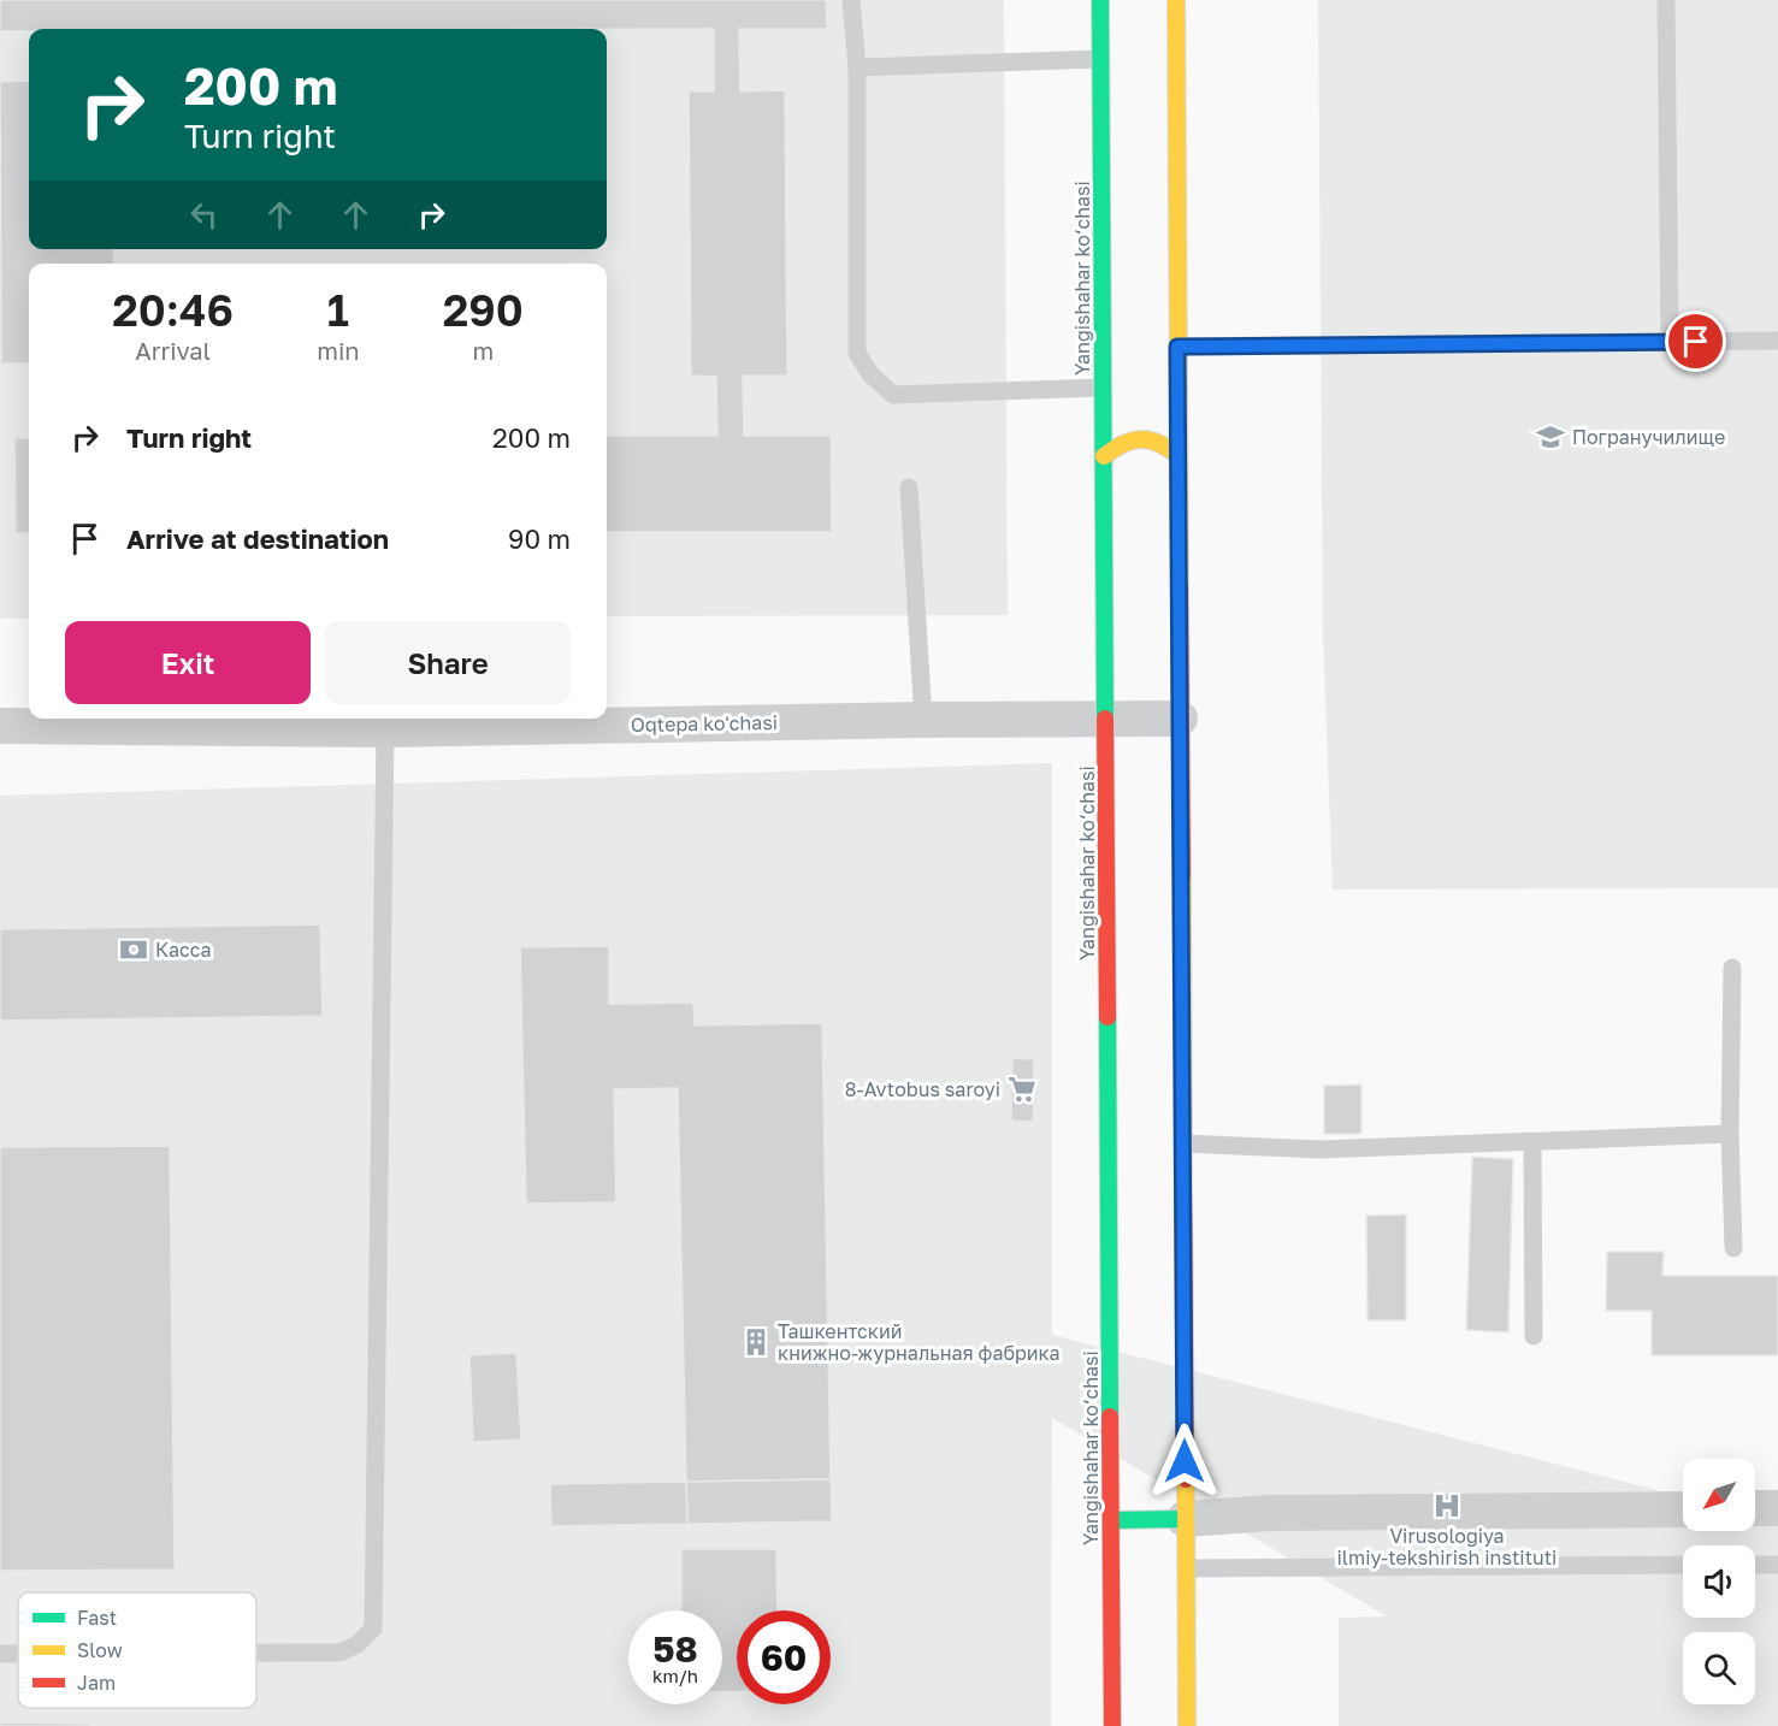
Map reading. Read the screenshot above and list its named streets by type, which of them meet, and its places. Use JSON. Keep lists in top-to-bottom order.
{
  "streets": {
    "main road": ["Yangishahar ko‘chasi"],
    "street": ["Oqtepa ko'chasi"]
  },
  "crossings": [
    ["Yangishahar ko‘chasi", "Oqtepa ko'chasi"]
  ],
  "places": {
    "school or university": ["Погранучилище"],
    "bank": ["Касса"],
    "supermarket": ["8-Avtobus saroyi"],
    "building": ["Ташкентский книжно-журнальная фабрика"],
    "hospital": ["Virusologiya ilmiy-tekshirish instituti"]
  },
  "legend": ["Fast", "Slow", "Jam"],
  "north": "bottom left",
  "page": {
    "turn": ["200 m", "Turn right"],
    "eta": [
      "20:46",
      "Arrival",
      "1",
      "min",
      "290",
      "m"
    ],
    "list": [
      {
        "name": "Turn right",
        "value": "200 m"
      },
      {
        "name": "Arrive at destination",
        "value": "90 m"
      }
    ],
    "buttons": ["Exit", "Share"],
    "speed": "58 km/h",
    "limit": "60"
  }
}
